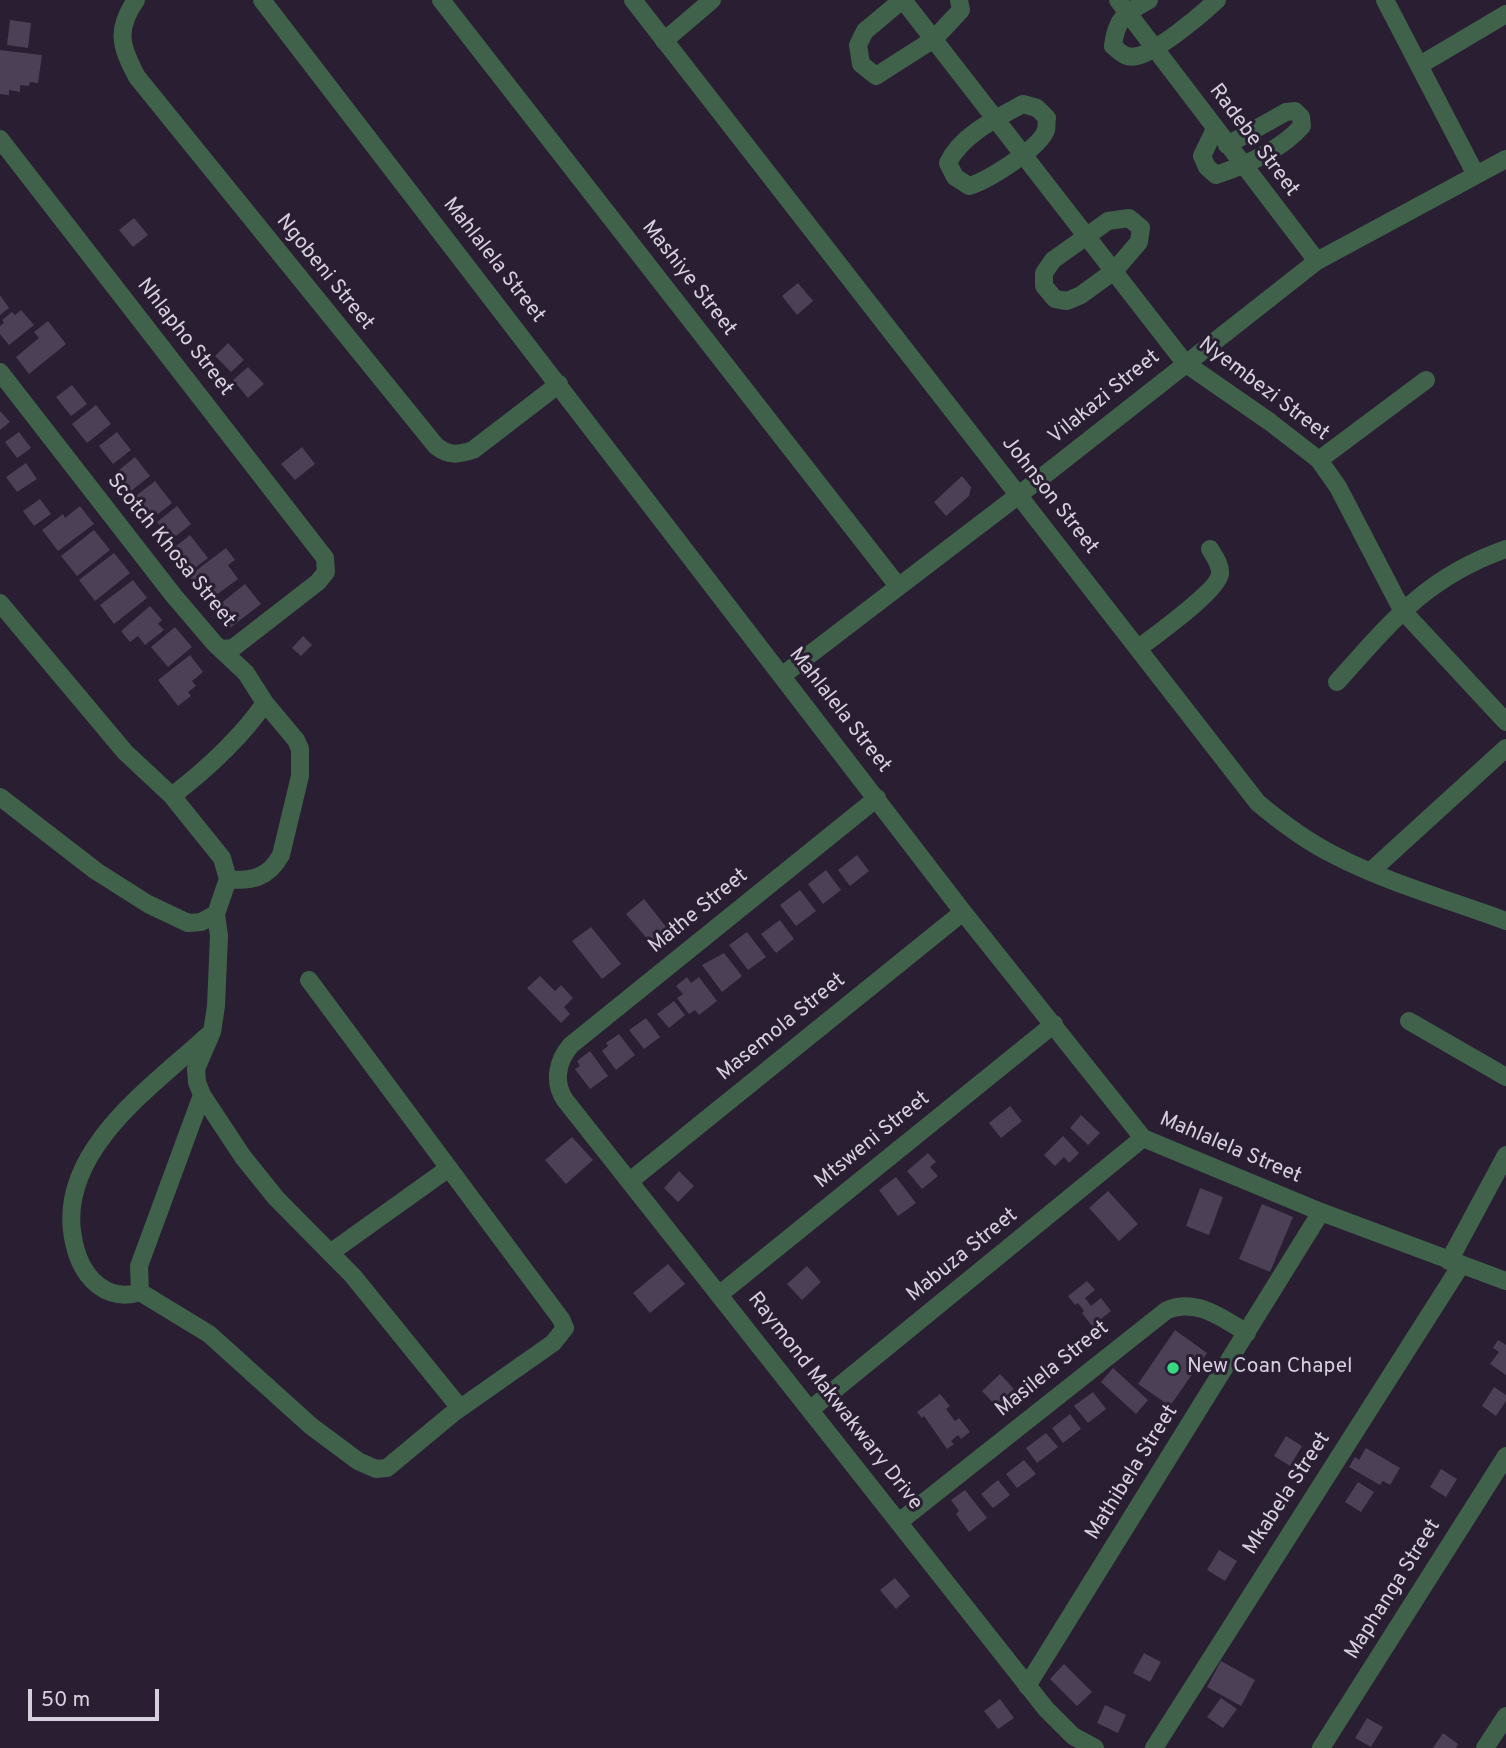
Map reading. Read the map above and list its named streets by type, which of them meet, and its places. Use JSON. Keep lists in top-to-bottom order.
{
  "streets": {
    "street": [
      "Radebe Street",
      "Mahlalela Street",
      "Ngobeni Street",
      "Mashiye Street",
      "Nhlapho Street",
      "Nyembezi Street",
      "Vilakazi Street",
      "Johnson Street",
      "Scotch Khosa Street",
      "Mathe Street",
      "Masemola Street",
      "Mtsweni Street",
      "Mabuza Street",
      "Masilela Street",
      "Raymond Makwakwary Drive",
      "Mathibela Street",
      "Mkabela Street",
      "Maphanga Street"
    ]
  },
  "crossings": [
    ["Radebe Street", "Vilakazi Street"],
    ["Mahlalela Street", "Ngobeni Street"],
    ["Mahlalela Street", "Vilakazi Street"],
    ["Mahlalela Street", "Mathe Street"],
    ["Mahlalela Street", "Masemola Street"],
    ["Mahlalela Street", "Mtsweni Street"],
    ["Mahlalela Street", "Mabuza Street"],
    ["Mahlalela Street", "Mathibela Street"],
    ["Mahlalela Street", "Mkabela Street"],
    ["Mashiye Street", "Vilakazi Street"],
    ["Nhlapho Street", "Scotch Khosa Street"],
    ["Nyembezi Street", "Vilakazi Street"],
    ["Vilakazi Street", "Johnson Street"],
    ["Mathe Street", "Raymond Makwakwary Drive"],
    ["Masemola Street", "Raymond Makwakwary Drive"],
    ["Mtsweni Street", "Raymond Makwakwary Drive"],
    ["Mabuza Street", "Raymond Makwakwary Drive"],
    ["Masilela Street", "Raymond Makwakwary Drive"],
    ["Masilela Street", "Mathibela Street"],
    ["Raymond Makwakwary Drive", "Mathibela Street"]
  ],
  "places": ["New Coan Chapel"],
  "scale_bar": "50 m"
}
